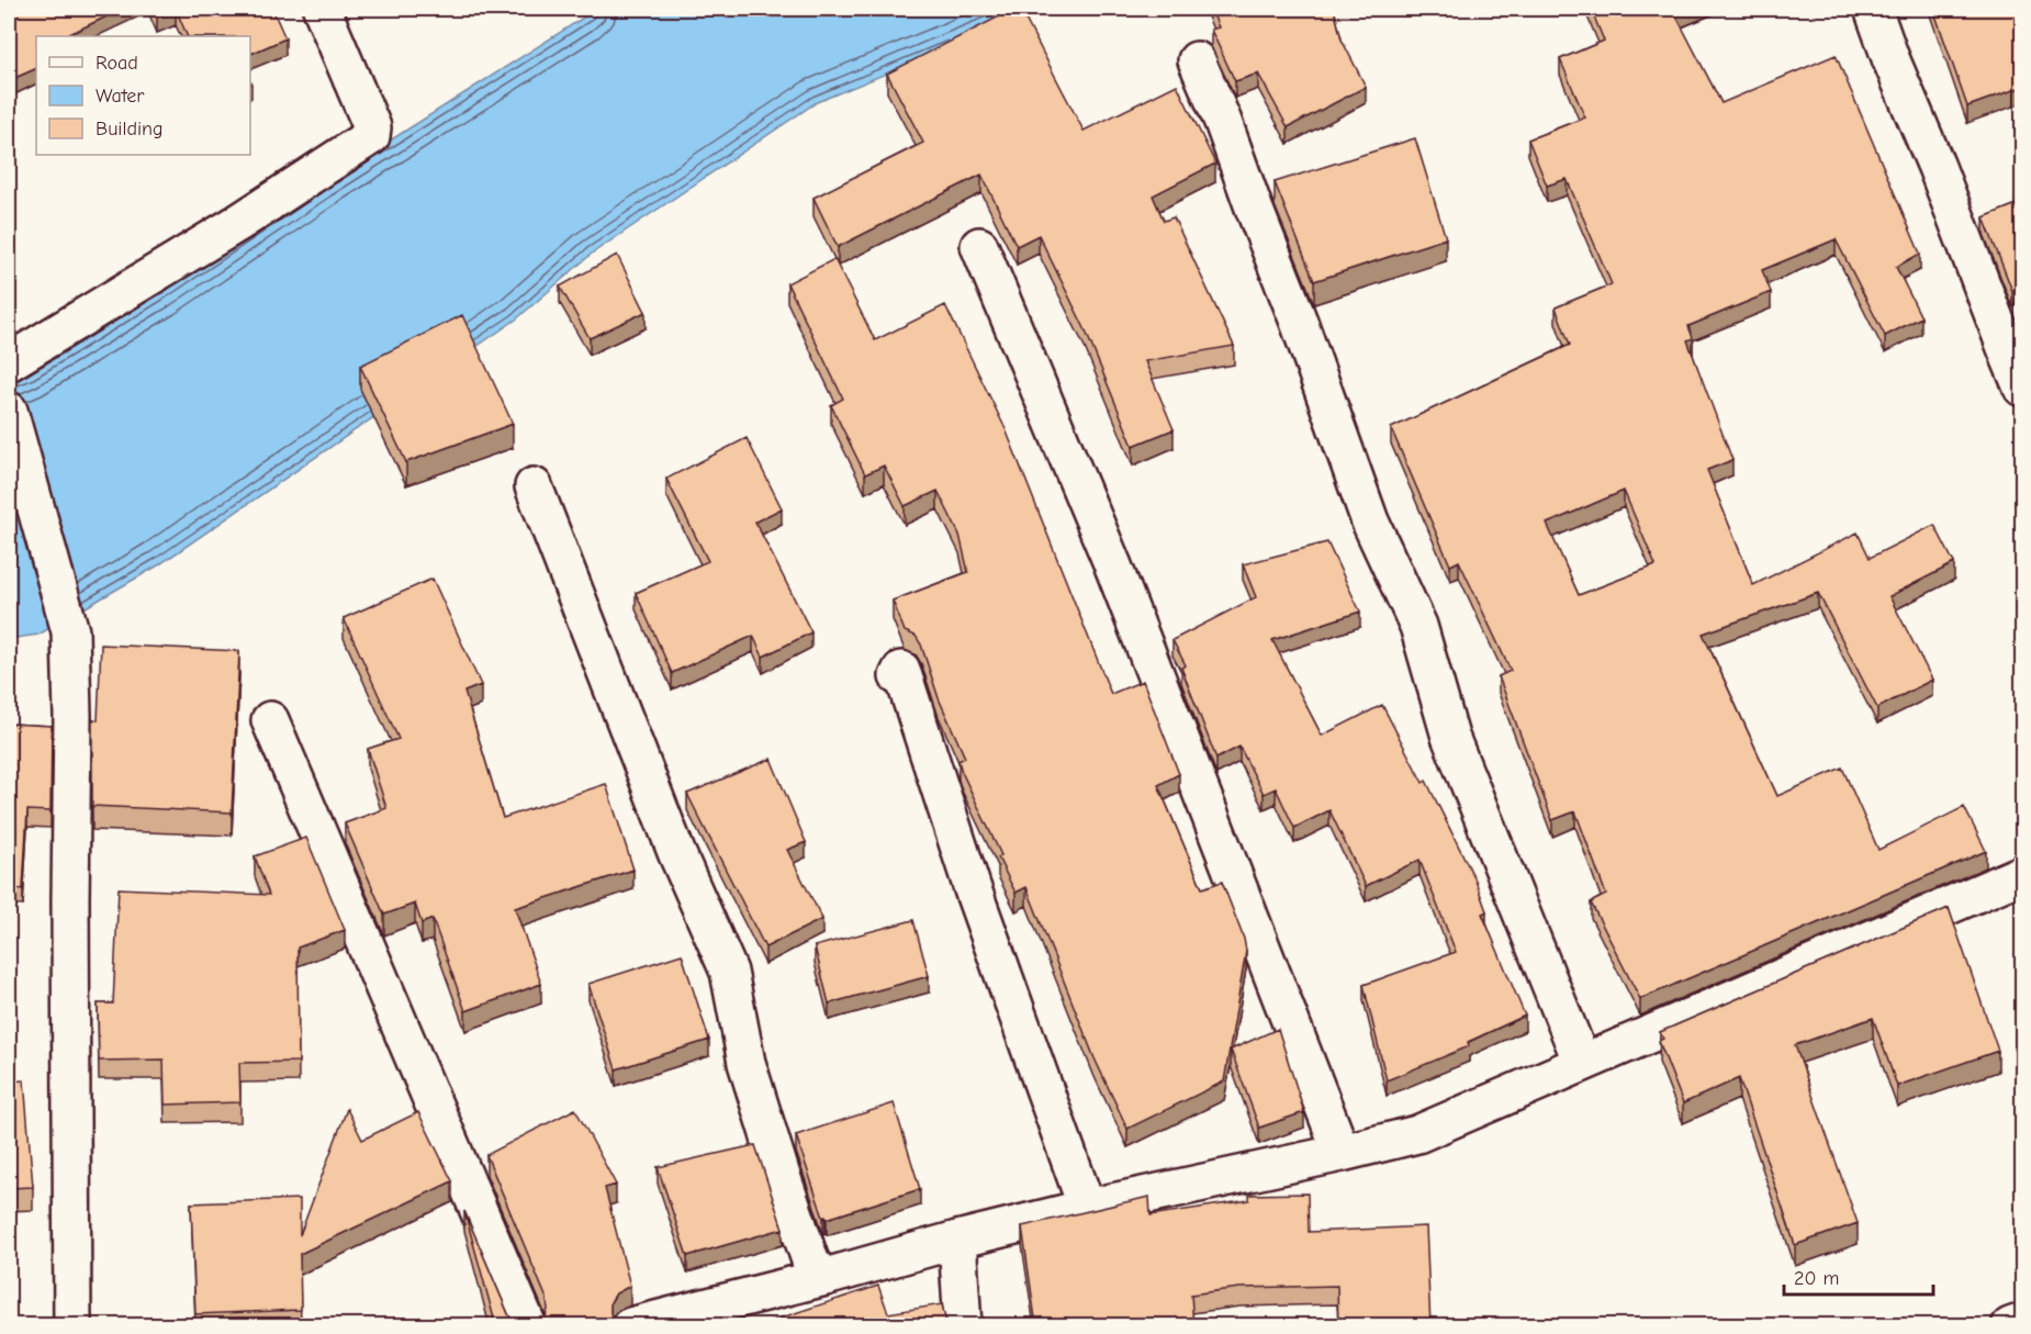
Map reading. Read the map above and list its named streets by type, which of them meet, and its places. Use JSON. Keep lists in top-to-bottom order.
{
  "legend": ["Road", "Water", "Building"],
  "scale_bar": "20 m"
}
